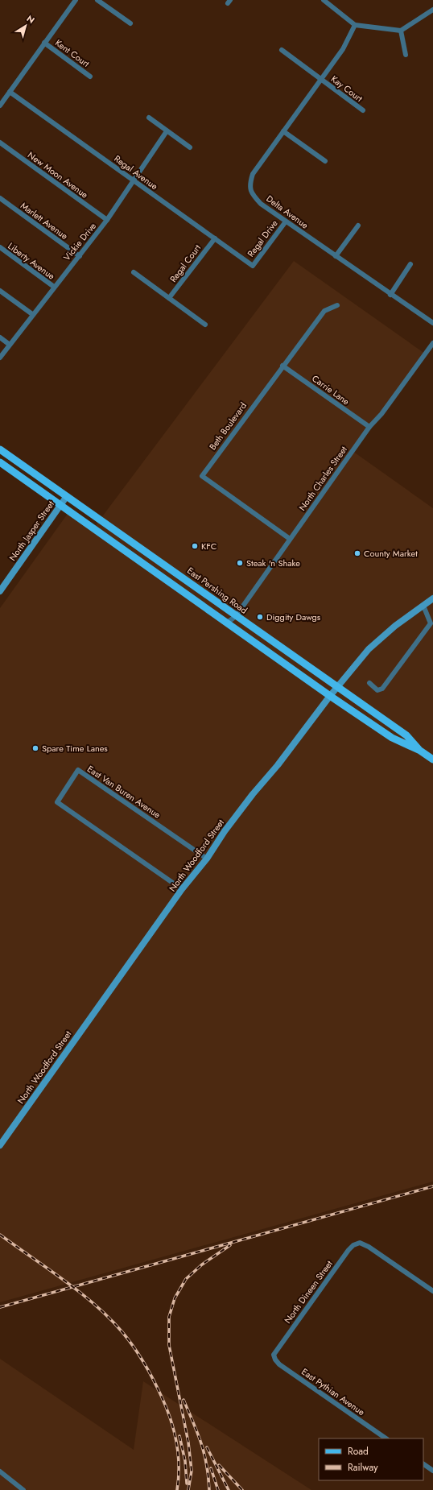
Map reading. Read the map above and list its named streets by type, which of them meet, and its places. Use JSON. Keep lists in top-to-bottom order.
{
  "streets": {
    "main road": ["East Pershing Road"],
    "street": [
      "Kent Court",
      "Kay Court",
      "Regal Avenue",
      "New Moon Avenue",
      "Delta Avenue",
      "Marlett Avenue",
      "Regal Drive",
      "Vickie Drive",
      "Liberty Avenue",
      "Regal Court",
      "Carrie Lane",
      "Beth Boulevard",
      "North Charles Street",
      "North Jasper Street",
      "East Van Buren Avenue",
      "North Woodford Street",
      "North Dineen Street",
      "East Pythian Avenue"
    ]
  },
  "crossings": [
    ["Kay Court", "Delta Avenue"],
    ["Regal Avenue", "Regal Drive"],
    ["Regal Avenue", "Vickie Drive"],
    ["Regal Avenue", "Regal Court"],
    ["New Moon Avenue", "Vickie Drive"],
    ["Delta Avenue", "Regal Drive"],
    ["Marlett Avenue", "Vickie Drive"],
    ["Vickie Drive", "Liberty Avenue"],
    ["Carrie Lane", "Beth Boulevard"],
    ["Carrie Lane", "North Charles Street"],
    ["Beth Boulevard", "North Charles Street"],
    ["North Charles Street", "East Pershing Road"],
    ["North Jasper Street", "East Pershing Road"],
    ["East Pershing Road", "North Woodford Street"],
    ["East Van Buren Avenue", "North Woodford Street"],
    ["North Dineen Street", "East Pythian Avenue"]
  ],
  "places": [
    "KFC",
    "County Market",
    "Steak 'n Shake",
    "Diggity Dawgs",
    "Spare Time Lanes"
  ],
  "legend": ["Road", "Railway"],
  "north": "top right"
}
